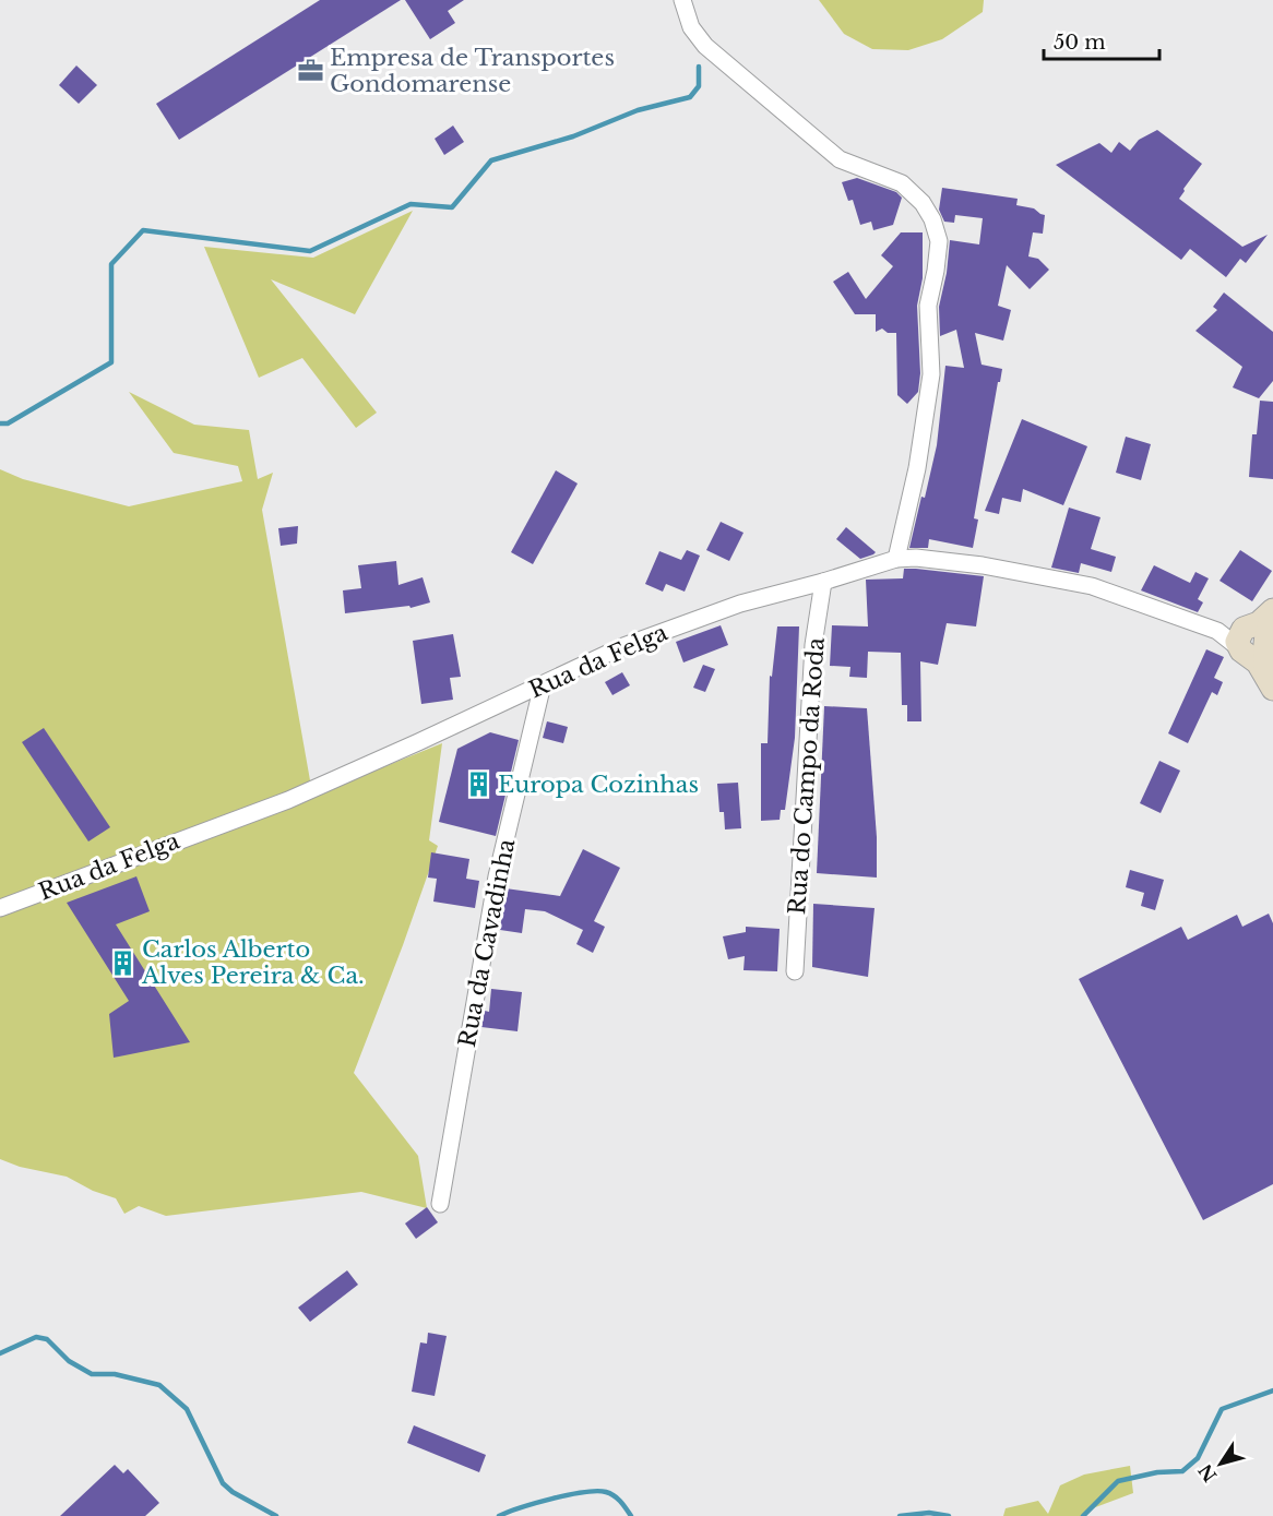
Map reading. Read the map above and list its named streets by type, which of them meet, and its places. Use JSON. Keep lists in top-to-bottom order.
{
  "streets": {
    "street": ["Rua da Felga", "Rua do Campo da Roda", "Rua da Cavadinha"]
  },
  "crossings": [
    ["Rua da Felga", "Rua do Campo da Roda"],
    ["Rua da Felga", "Rua da Cavadinha"]
  ],
  "places": {
    "office": ["Empresa de Transportes Gondomarense"],
    "building": ["Europa Cozinhas", "Carlos Alberto Alves Pereira & Ca."]
  },
  "scale_bar": "50 m",
  "north": "bottom left"
}
